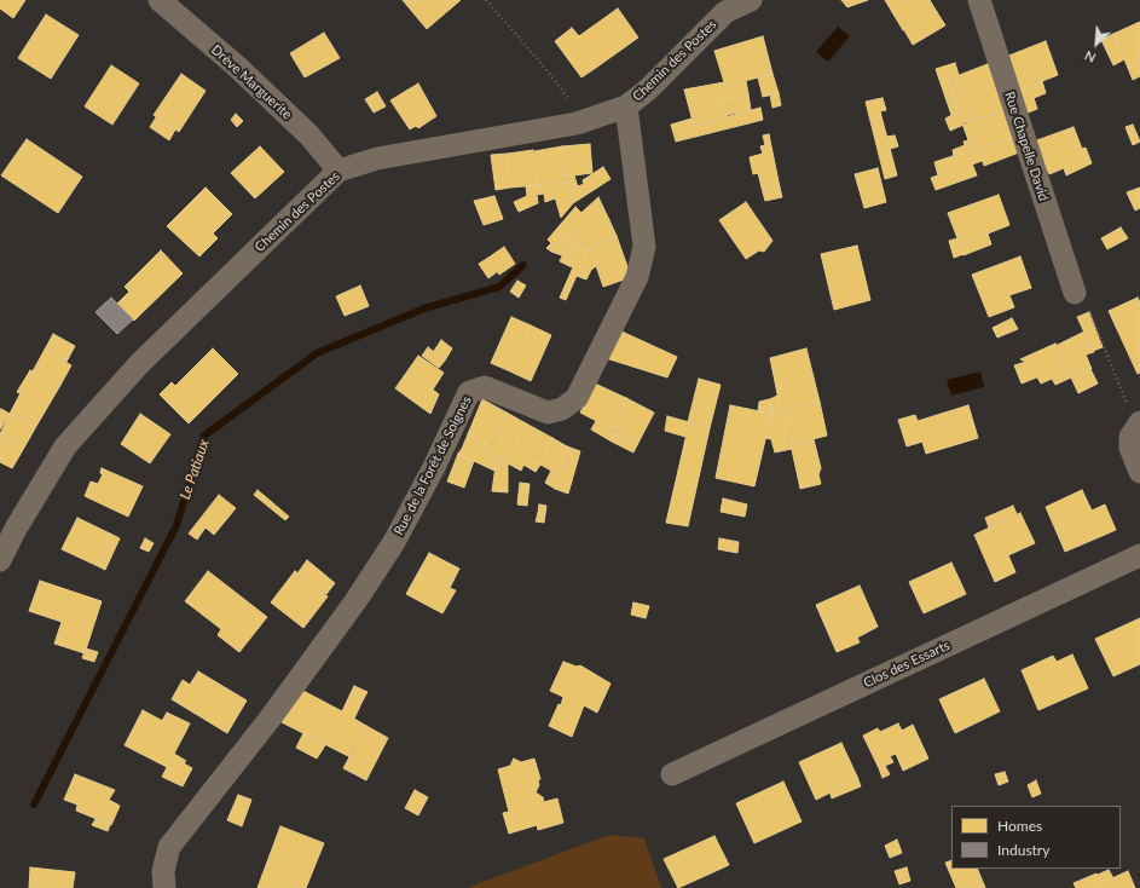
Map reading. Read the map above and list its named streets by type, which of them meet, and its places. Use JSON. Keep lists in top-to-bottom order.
{
  "streets": {
    "street": [
      "Chemin des Postes",
      "Drève Marguerite",
      "Rue Chapelle David",
      "Rue de la Forêt de Soignes",
      "Clos des Essarts"
    ]
  },
  "crossings": [
    ["Chemin des Postes", "Drève Marguerite"],
    ["Chemin des Postes", "Rue de la Forêt de Soignes"]
  ],
  "water": ["Le Patiaux"],
  "legend": ["Homes", "Industry"],
  "north": "bottom left"
}
